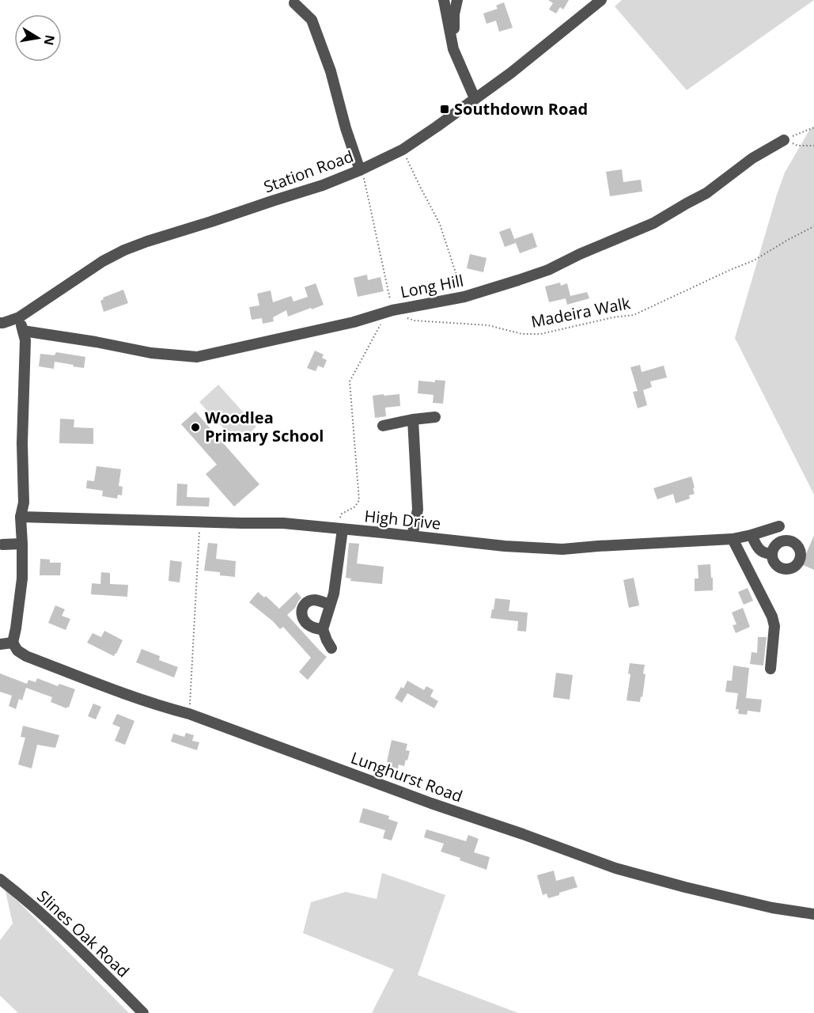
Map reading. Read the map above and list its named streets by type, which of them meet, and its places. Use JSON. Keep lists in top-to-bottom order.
{
  "streets": {
    "street": [
      "Station Road",
      "Long Hill",
      "High Drive",
      "Lunghurst Road",
      "Slines Oak Road"
    ],
    "path": ["Madeira Walk"]
  },
  "crossings": [
    ["Long Hill", "Madeira Walk"]
  ],
  "places": {
    "transit": ["Southdown Road"],
    "other": ["Woodlea Primary School"]
  },
  "north": "right"
}
